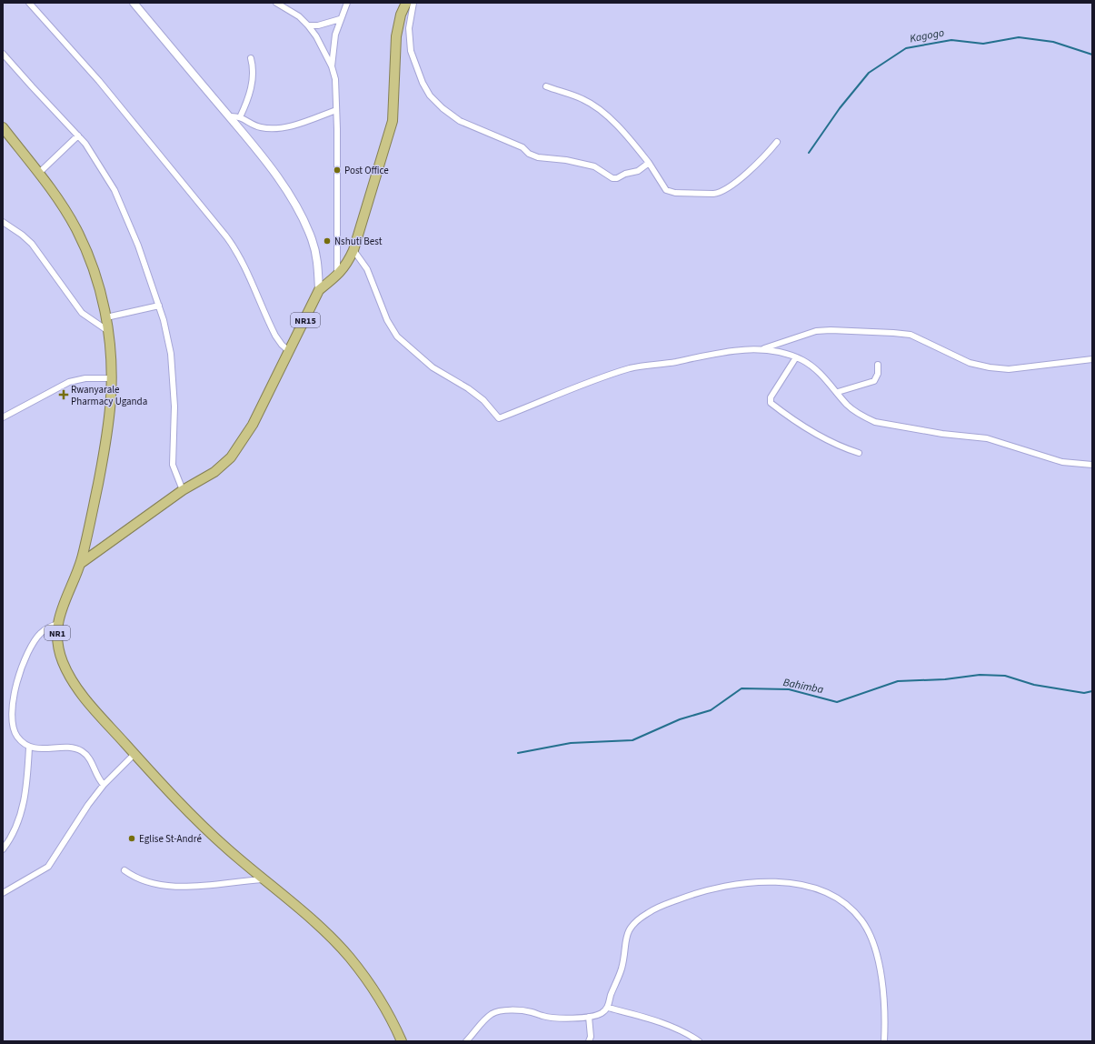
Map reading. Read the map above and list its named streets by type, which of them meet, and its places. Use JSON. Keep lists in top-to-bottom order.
{
  "streets": {
    "highway": ["NR15", "NR1"]
  },
  "crossings": [
    ["NR15", "NR1"]
  ],
  "water": ["Kagogo", "Bahimba"],
  "places": {
    "other": ["Post Office", "Nshuti Best", "Eglise St-André"],
    "health": ["Rwanyarale Pharmacy Uganda"]
  }
}
